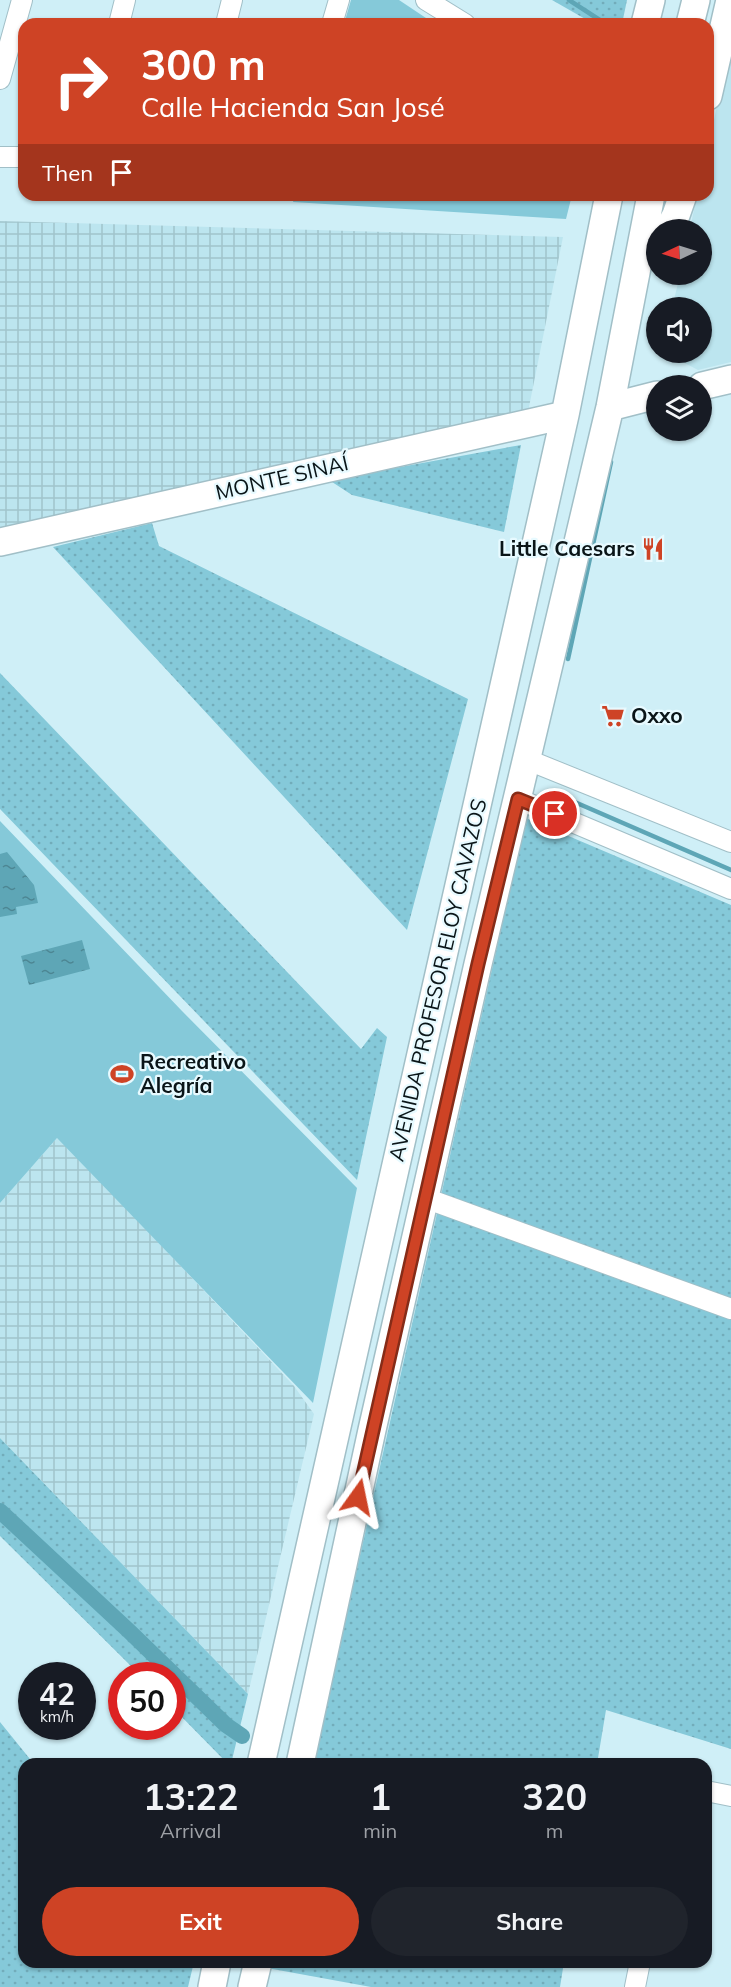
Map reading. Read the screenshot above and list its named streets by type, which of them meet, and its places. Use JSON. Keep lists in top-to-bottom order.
{
  "streets": {
    "main road": ["MONTE SINAÍ", "AVENIDA PROFESOR ELOY CAVAZOS"]
  },
  "crossings": [
    ["MONTE SINAÍ", "AVENIDA PROFESOR ELOY CAVAZOS"]
  ],
  "places": {
    "restaurant": ["Little Caesars"],
    "supermarket": ["Oxxo"],
    "sports": ["Recreativo Alegría"]
  },
  "north": "left",
  "page": {
    "turn": ["300 m", "Calle Hacienda San José"],
    "then": "Then",
    "speed": "42 km/h",
    "limit": "50",
    "eta": [
      "13:22",
      "Arrival",
      "1",
      "min",
      "320",
      "m"
    ],
    "buttons": ["Exit", "Share"]
  }
}
